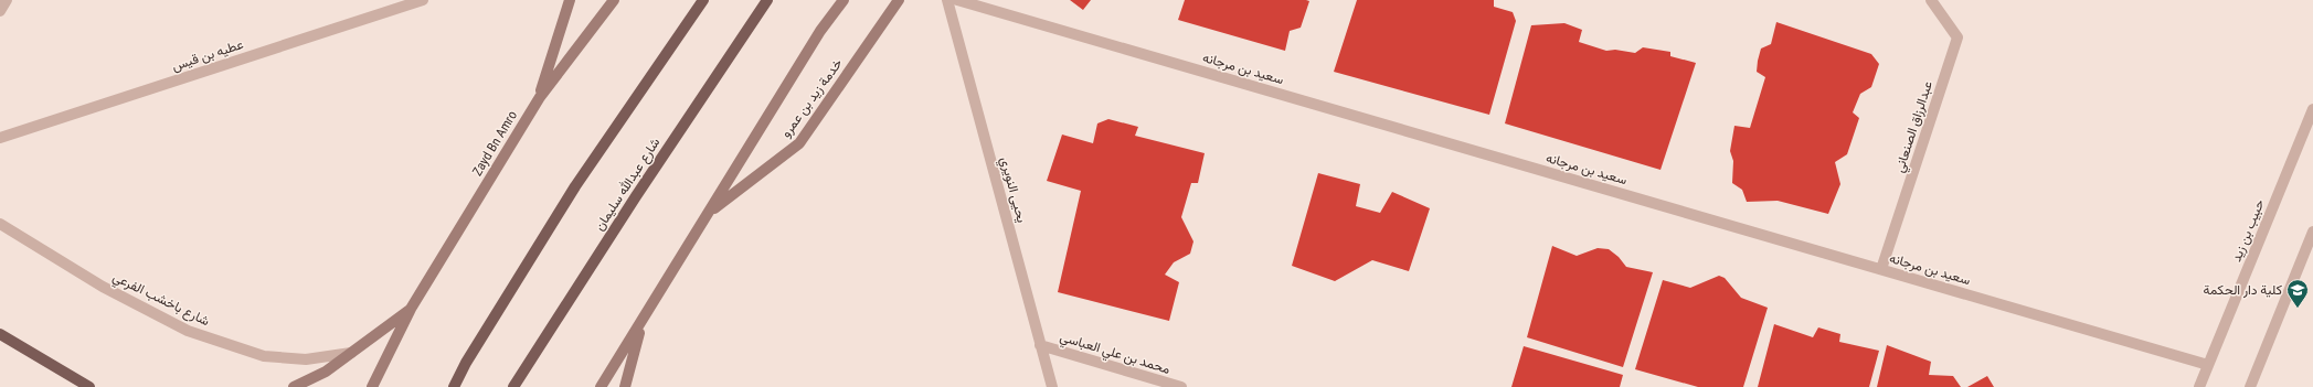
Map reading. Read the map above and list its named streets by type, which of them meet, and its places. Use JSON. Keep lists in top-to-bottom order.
{
  "streets": {
    "main road": ["خدمة زيد بن عمرو", "Zayd Bn Amro", "شارع عبدالله سليمان"],
    "street": [
      "عطيه بن قيس",
      "سعيد بن مرجانه",
      "عبدالرزاق الصنعاني",
      "يحيى النويري",
      "حبيب بن زيد",
      "شارع باخشب الفرعي",
      "محمد بن علي العباسي"
    ]
  },
  "crossings": [
    ["سعيد بن مرجانه", "عبدالرزاق الصنعاني"],
    ["سعيد بن مرجانه", "حبيب بن زيد"],
    ["يحيى النويري", "محمد بن علي العباسي"]
  ],
  "places": {
    "school or university": ["كلية دار الحكمة"]
  }
}
